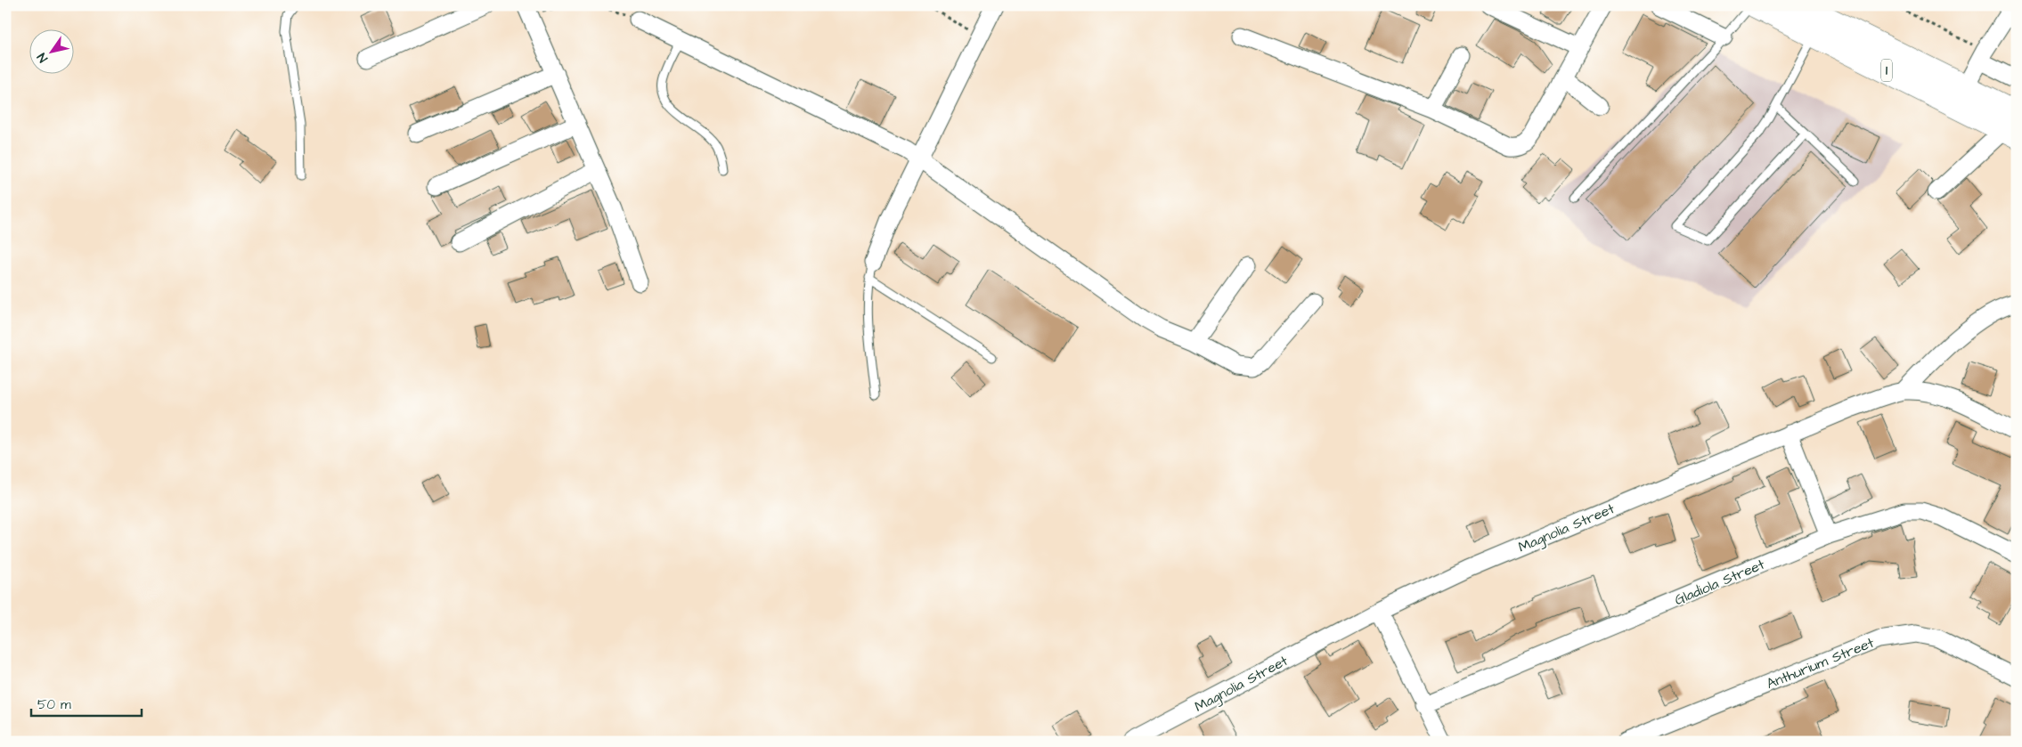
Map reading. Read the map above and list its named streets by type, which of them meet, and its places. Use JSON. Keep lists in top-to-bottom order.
{
  "streets": {
    "highway": ["1"],
    "street": ["Magnolia Street", "Gladiola Street", "Anthurium Street"]
  },
  "scale_bar": "50 m",
  "north": "bottom left"
}
